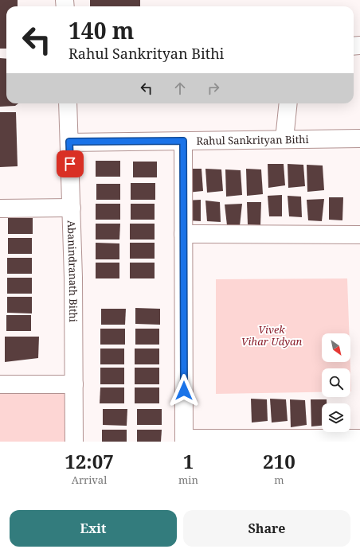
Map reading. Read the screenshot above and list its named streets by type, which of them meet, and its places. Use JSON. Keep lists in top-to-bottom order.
{
  "streets": {
    "street": ["Rahul Sankrityan Bithi", "Abanindranath Bithi"]
  },
  "crossings": [
    ["Rahul Sankrityan Bithi", "Abanindranath Bithi"]
  ],
  "parks": ["Vivek Vihar Udyan"],
  "north": "bottom right",
  "page": {
    "turn": ["140 m", "Rahul Sankrityan Bithi"],
    "eta": [
      "12:07",
      "Arrival",
      "1",
      "min",
      "210",
      "m"
    ],
    "buttons": ["Exit", "Share"]
  }
}
